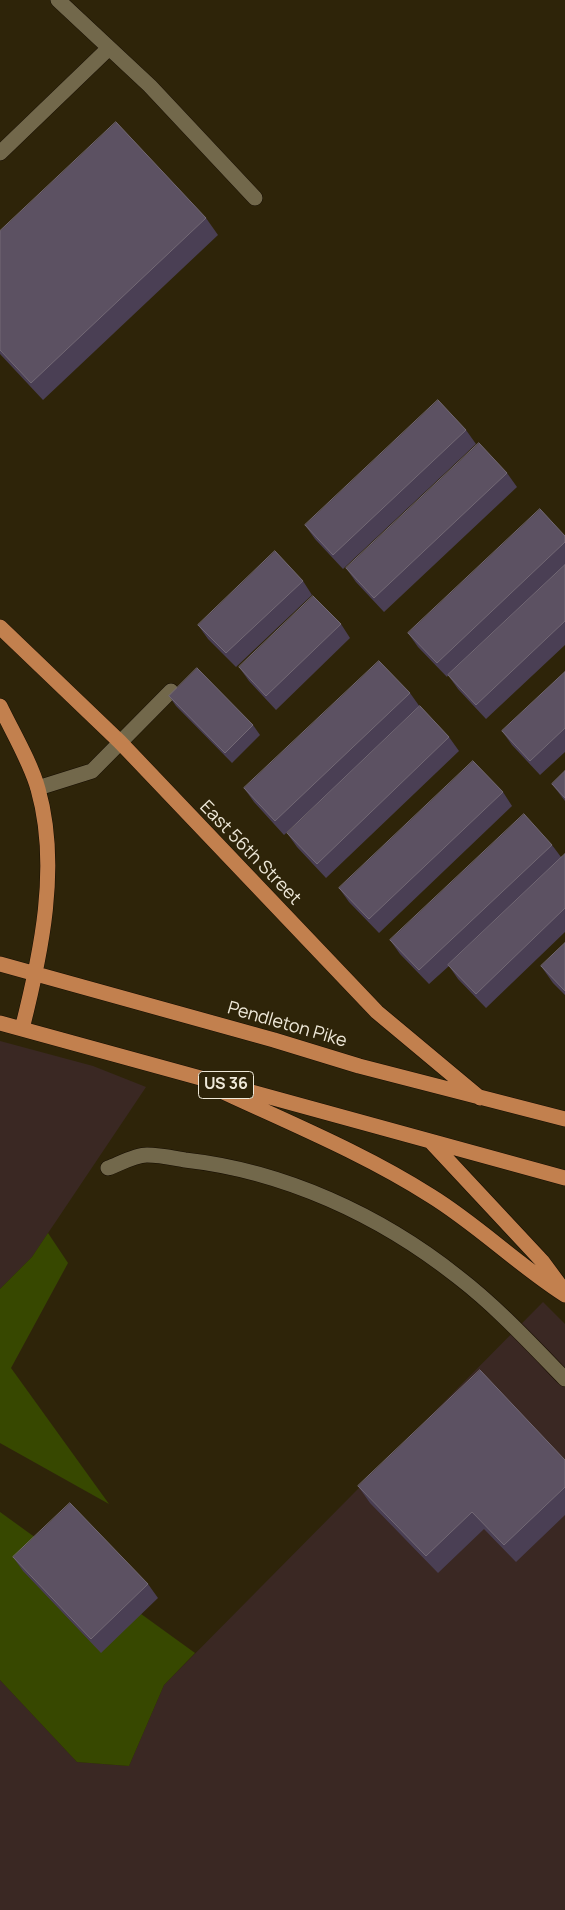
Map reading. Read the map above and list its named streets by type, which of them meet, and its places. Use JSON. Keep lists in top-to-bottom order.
{
  "streets": {
    "main road": ["East 56th Street", "Pendleton Pike", "US 36"]
  },
  "crossings": [
    ["East 56th Street", "Pendleton Pike"]
  ]
}
